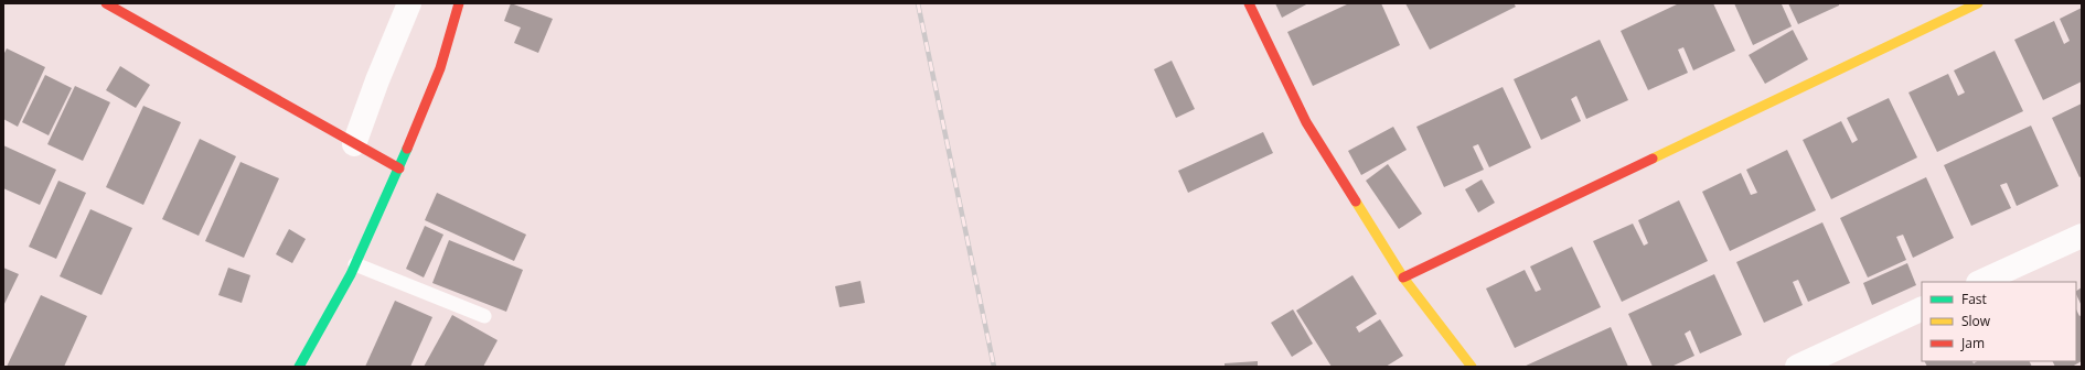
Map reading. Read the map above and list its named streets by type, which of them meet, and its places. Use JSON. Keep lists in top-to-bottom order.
{
  "legend": ["Fast", "Slow", "Jam"]
}
